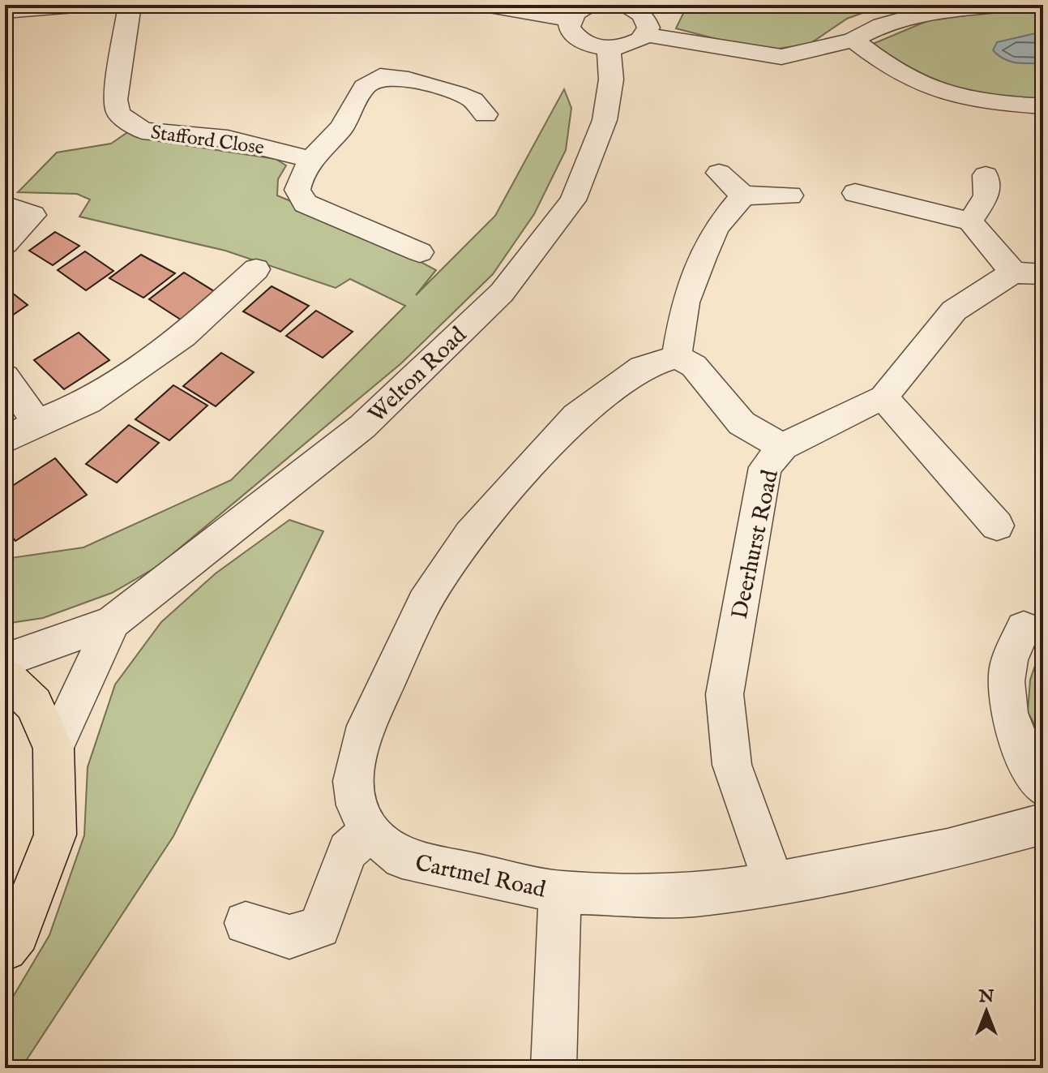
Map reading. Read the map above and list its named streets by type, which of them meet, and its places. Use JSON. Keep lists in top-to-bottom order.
{
  "streets": {
    "street": [
      "Stafford Close",
      "Welton Road",
      "Deerhurst Road",
      "Cartmel Road"
    ]
  },
  "crossings": [
    ["Deerhurst Road", "Cartmel Road"]
  ],
  "north": "top"
}
